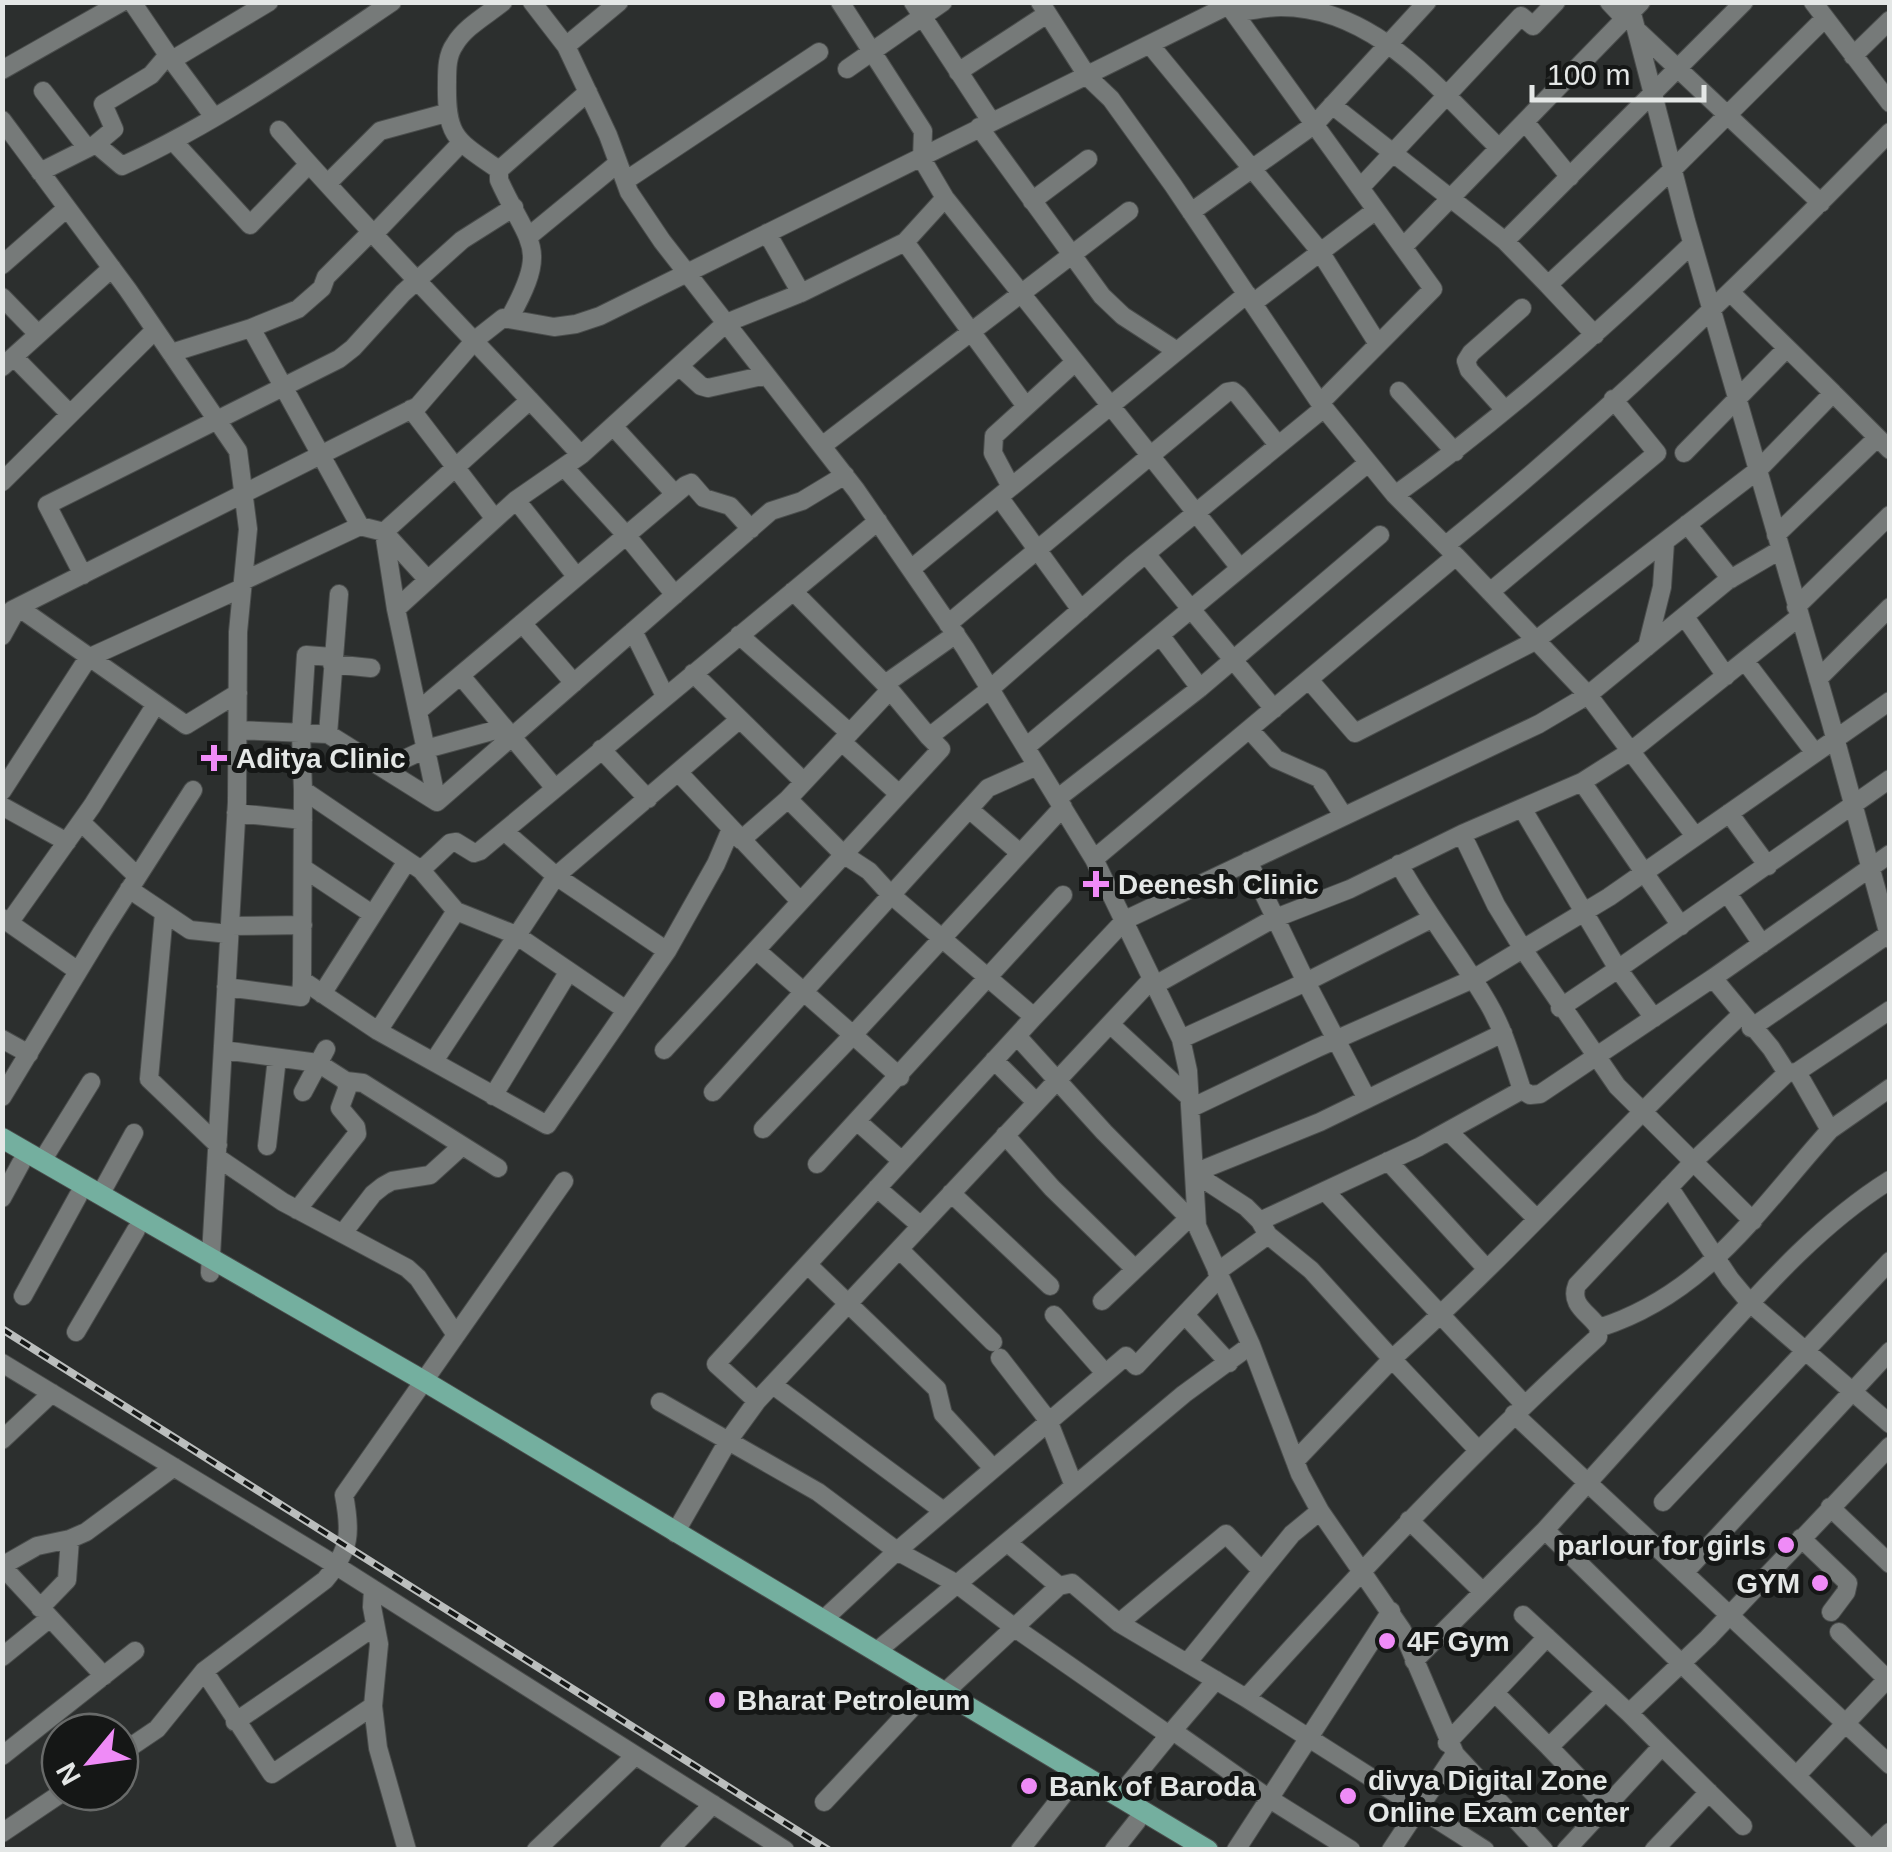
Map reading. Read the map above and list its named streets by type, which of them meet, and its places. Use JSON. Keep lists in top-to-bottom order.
{
  "places": {
    "health": ["Aditya Clinic", "Deenesh Clinic"],
    "other": [
      "parlour for girls",
      "GYM",
      "4F Gym",
      "Bharat Petroleum",
      "Bank of Baroda",
      "divya Digital Zone Online Exam center"
    ]
  },
  "scale_bar": "100 m",
  "north": "bottom left"
}
